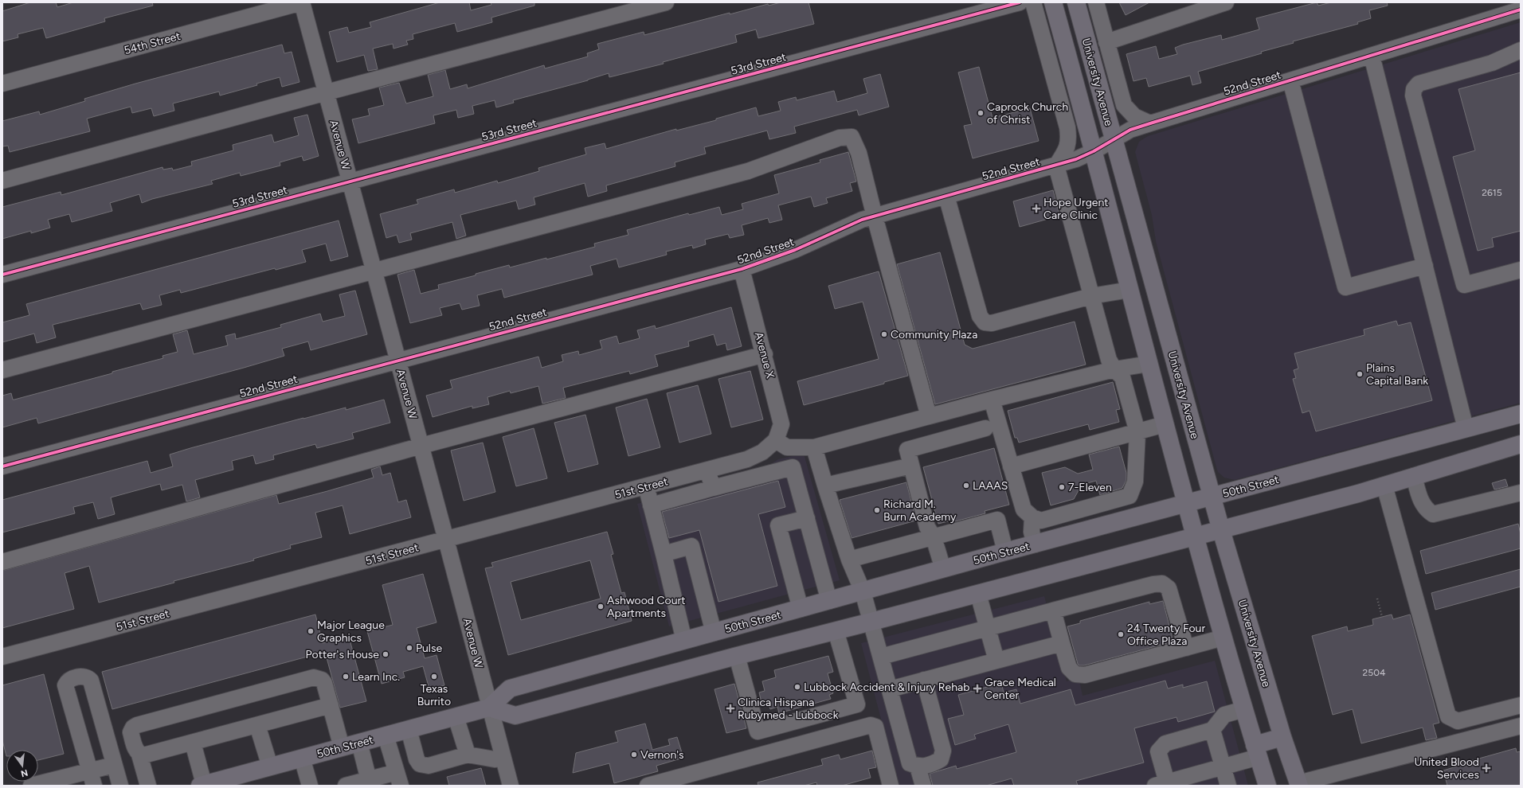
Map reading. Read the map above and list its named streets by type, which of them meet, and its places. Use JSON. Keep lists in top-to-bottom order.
{
  "streets": {
    "main road": ["University Avenue", "50th Street"],
    "street": [
      "54th Street",
      "53rd Street",
      "52nd Street",
      "Avenue W",
      "Avenue X",
      "51st Street"
    ]
  },
  "crossings": [
    ["54th Street", "Avenue W"],
    ["53rd Street", "Avenue W"],
    ["University Avenue", "52nd Street"],
    ["University Avenue", "50th Street"],
    ["52nd Street", "Avenue W"],
    ["52nd Street", "Avenue X"],
    ["Avenue W", "50th Street"],
    ["Avenue W", "51st Street"],
    ["Avenue X", "51st Street"]
  ],
  "places": {
    "other": [
      "Caprock Church of Christ",
      "Community Plaza",
      "Plains Capital Bank",
      "LAAAS",
      "7-Eleven",
      "Richard M. Burn Academy",
      "Ashwood Court Apartments",
      "Major League Graphics",
      "24 Twenty Four Office Plaza",
      "Pulse",
      "Potter's House",
      "Learn Inc.",
      "Texas Burrito",
      "Lubbock Accident & Injury Rehab",
      "Vernon's"
    ],
    "health": [
      "Hope Urgent Care Clinic",
      "Grace Medical Center",
      "Clinica Hispana Rubymed - Lubbock",
      "United Blood Services"
    ]
  },
  "house_numbers": ["2615", "2504"],
  "north": "bottom"
}
